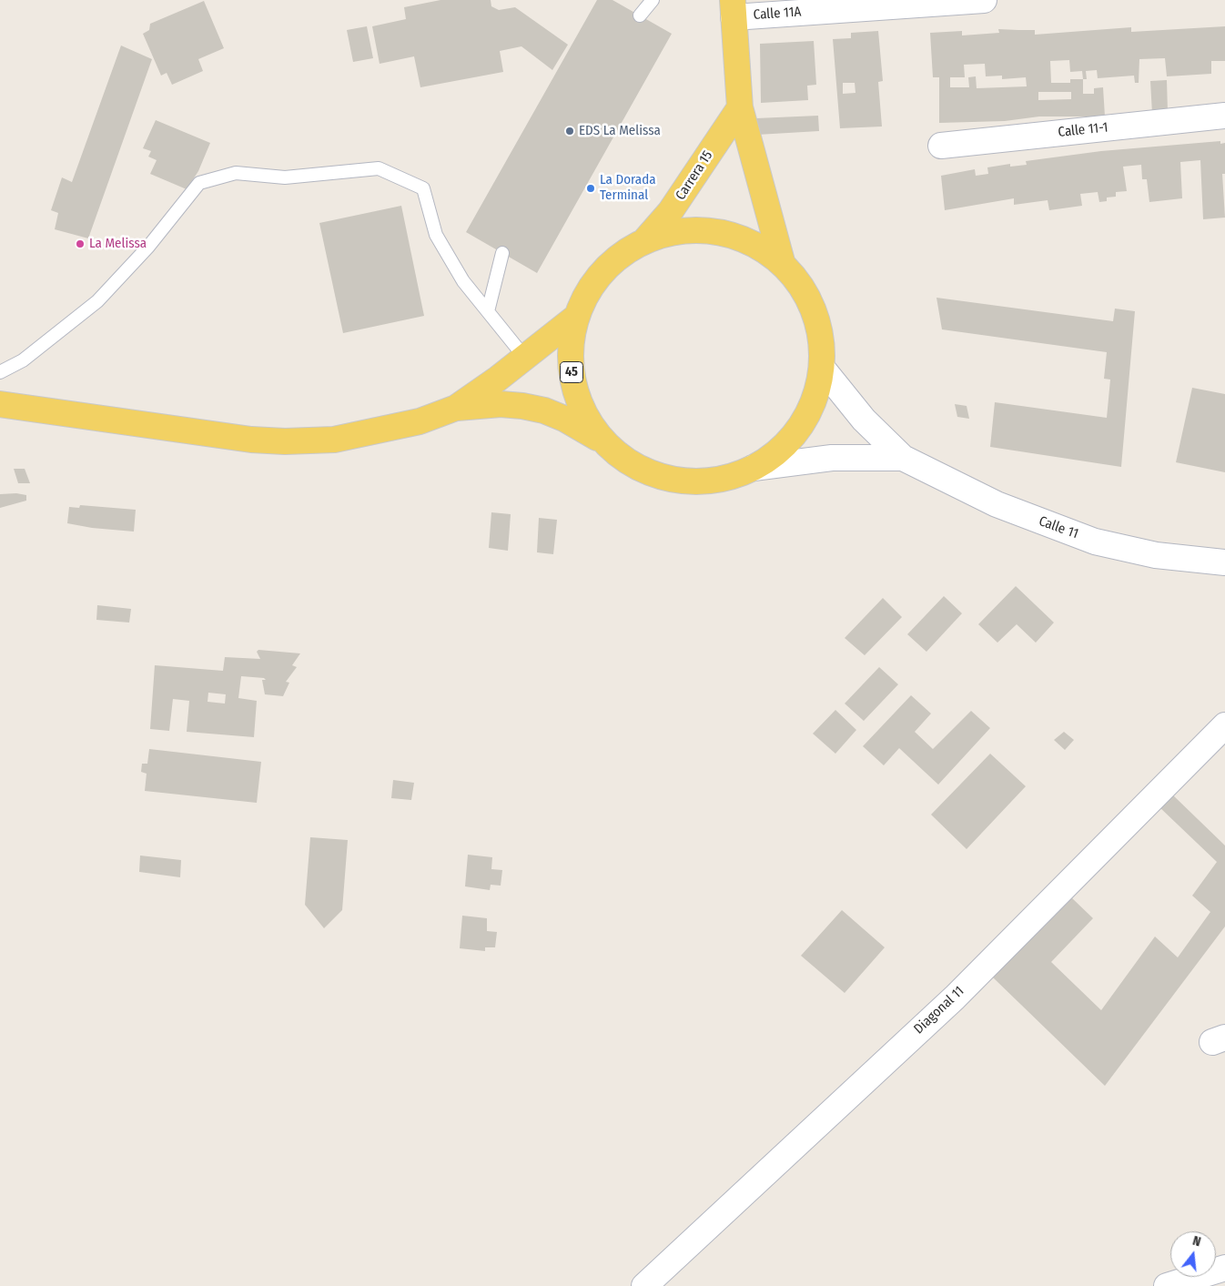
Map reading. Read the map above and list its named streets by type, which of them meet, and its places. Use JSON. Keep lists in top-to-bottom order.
{
  "streets": {
    "main road": ["Carrera 15", "45"],
    "street": [
      "Calle 11A",
      "Calle 11-1",
      "Calle 11",
      "Diagonal 11"
    ]
  },
  "crossings": [
    ["Calle 11A", "45"],
    ["Carrera 15", "45"],
    ["45", "Calle 11"]
  ],
  "places": ["EDS La Melissa", "La Dorada Terminal", "La Melissa"],
  "north": "top"
}
